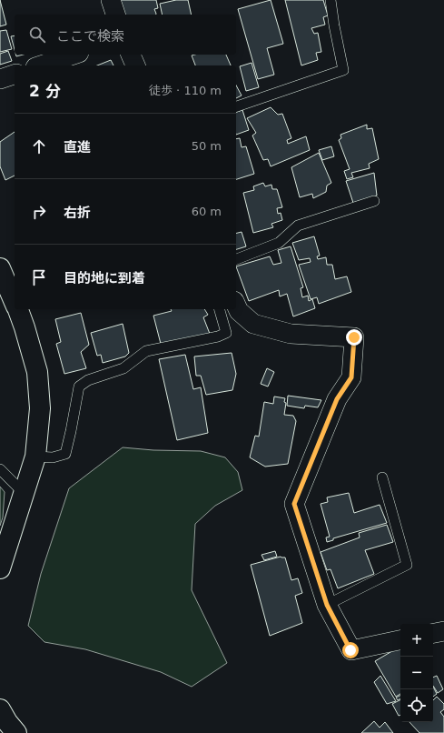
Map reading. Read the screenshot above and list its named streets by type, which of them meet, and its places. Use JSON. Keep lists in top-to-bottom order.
{
  "page": {
    "search": "ここで検索",
    "heading": ["2 分", "徒歩 · 110 m"],
    "list": [
      ["直進", "50 m"],
      ["右折", "60 m"],
      "目的地に到着"
    ],
    "map_buttons": ["+", "−"]
  }
}
